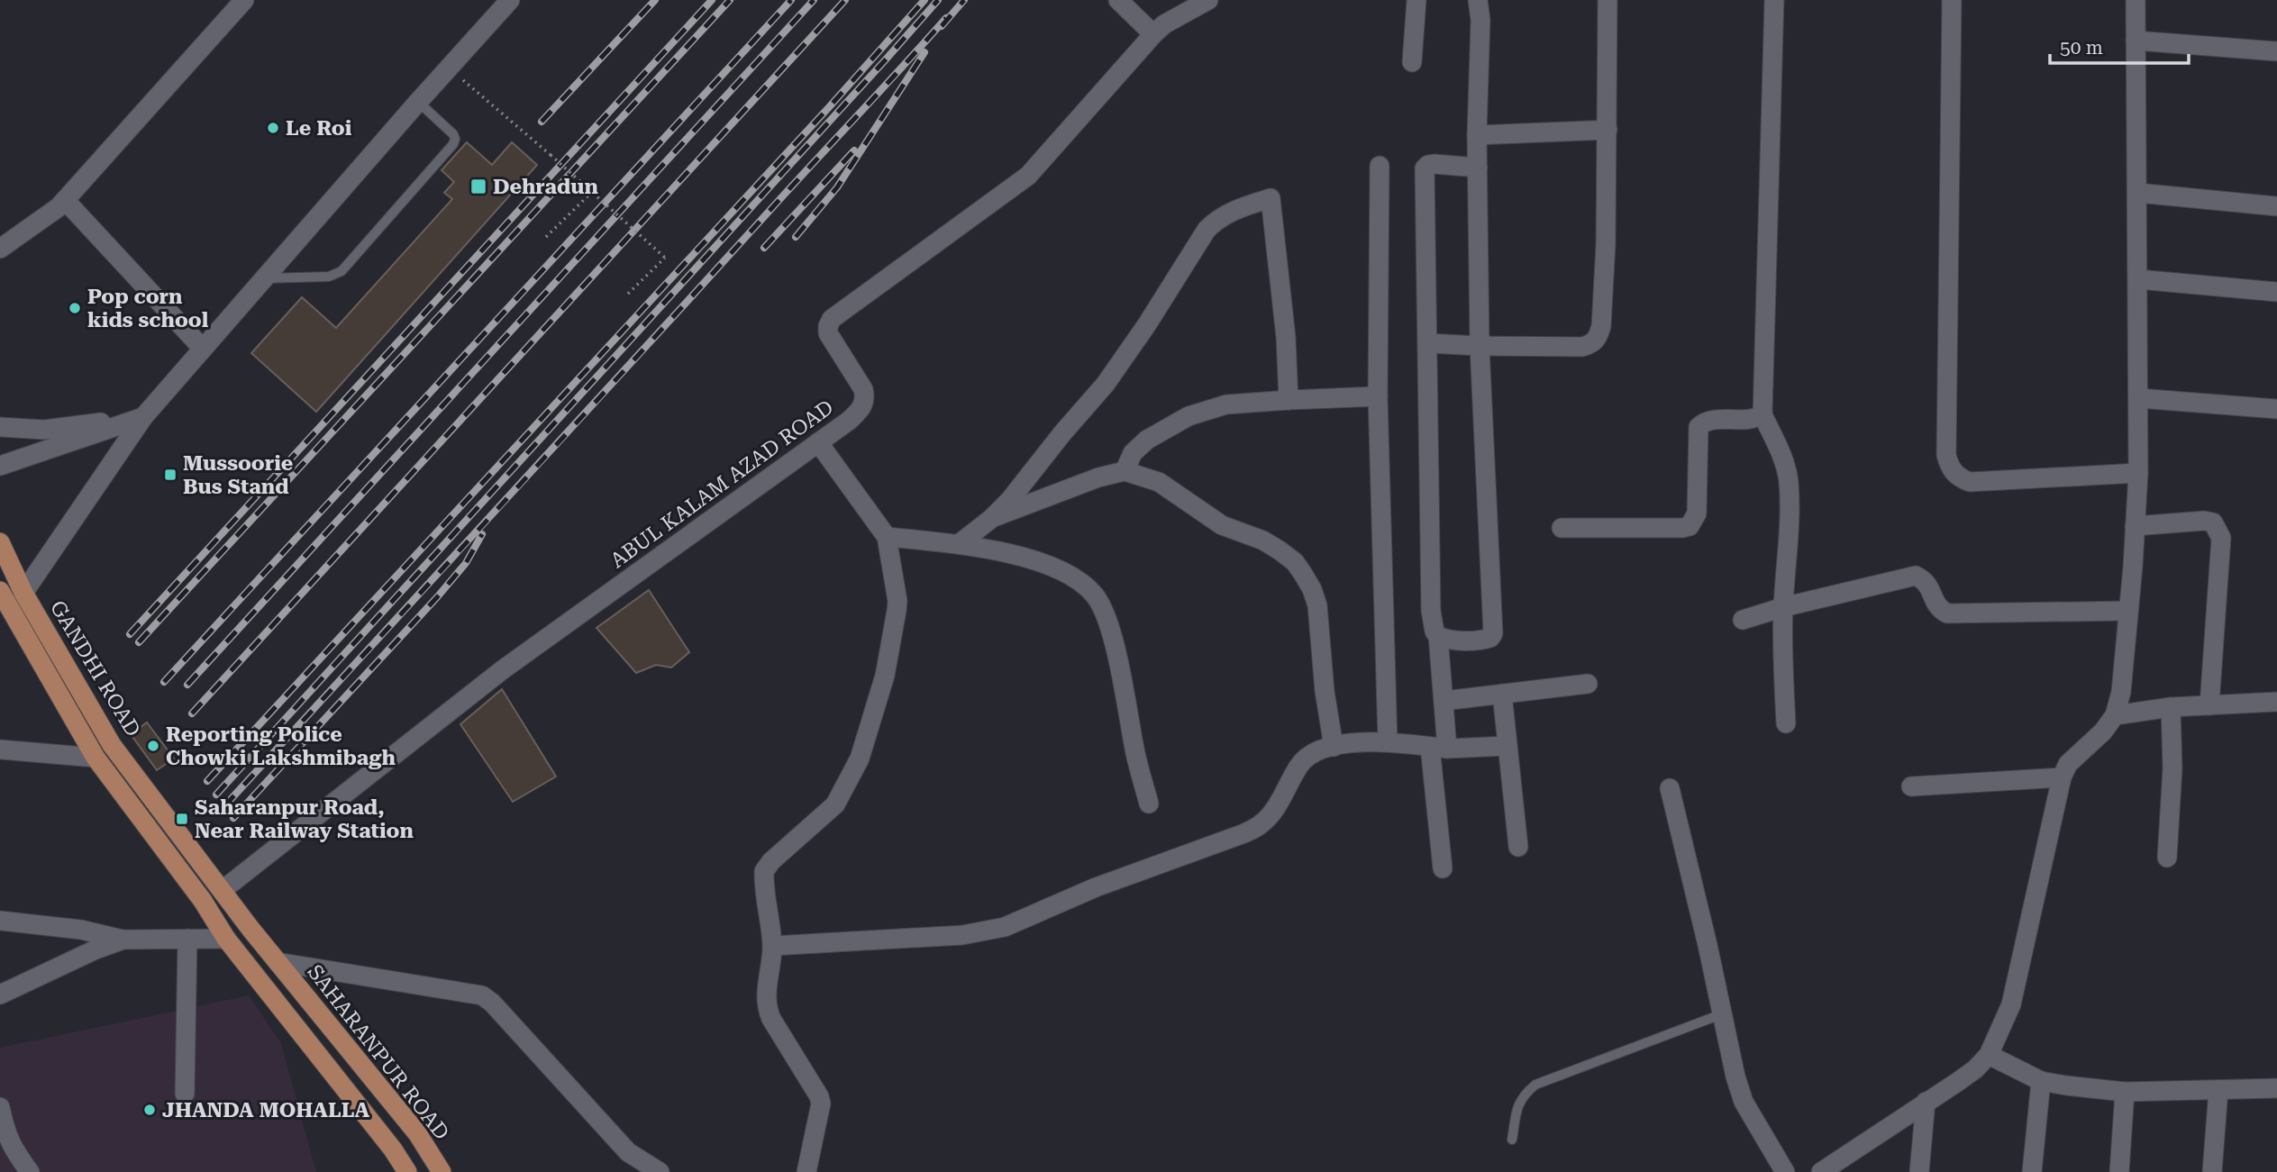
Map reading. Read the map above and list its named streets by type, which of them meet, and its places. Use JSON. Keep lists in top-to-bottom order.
{
  "streets": {
    "main road": ["GANDHI ROAD", "SAHARANPUR ROAD"],
    "street": ["ABUL KALAM AZAD ROAD"]
  },
  "crossings": [
    ["ABUL KALAM AZAD ROAD", "GANDHI ROAD"],
    ["GANDHI ROAD", "SAHARANPUR ROAD"]
  ],
  "places": {
    "other": [
      "Le Roi",
      "Pop corn kids school",
      "Reporting Police Chowki Lakshmibagh",
      "JHANDA MOHALLA"
    ],
    "transit": ["Dehradun", "Mussoorie Bus Stand", "Saharanpur Road, Near Railway Station"]
  },
  "scale_bar": "50 m"
}
